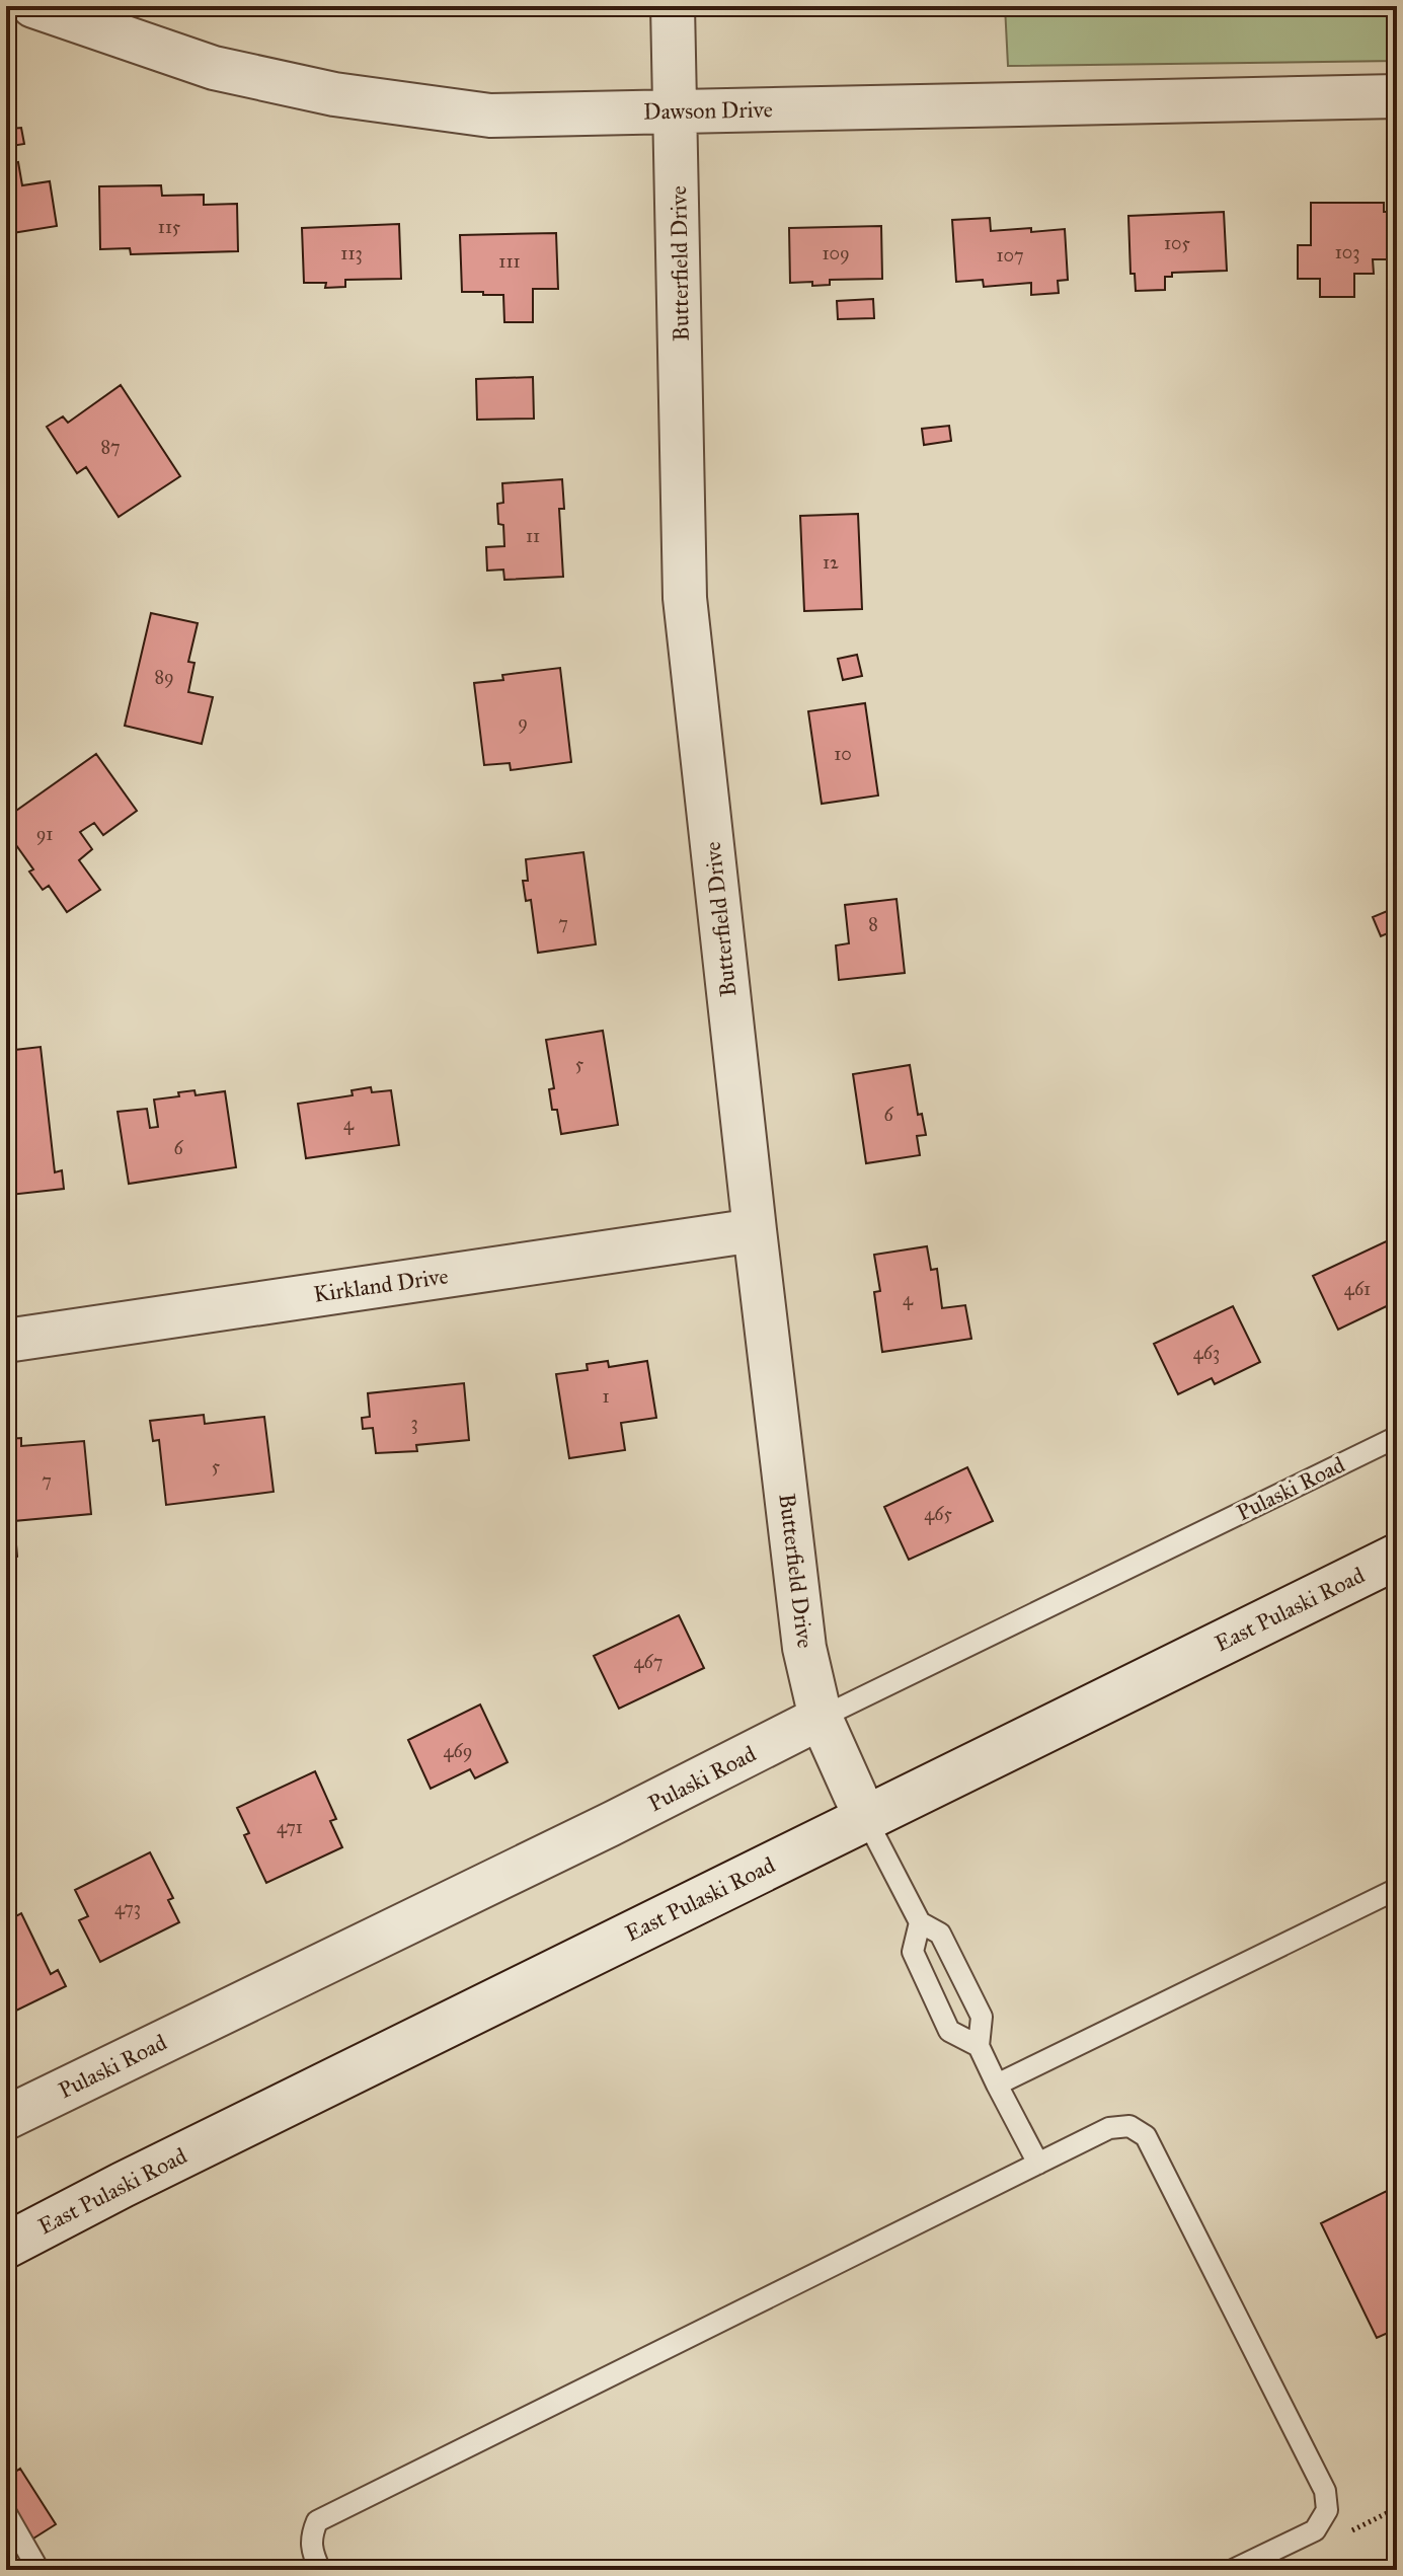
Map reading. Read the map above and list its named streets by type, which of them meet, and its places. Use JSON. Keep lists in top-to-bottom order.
{
  "streets": {
    "main road": ["East Pulaski Road"],
    "street": [
      "Dawson Drive",
      "Butterfield Drive",
      "Kirkland Drive",
      "Pulaski Road"
    ]
  },
  "crossings": [
    ["Dawson Drive", "Butterfield Drive"],
    ["Butterfield Drive", "Kirkland Drive"],
    ["Butterfield Drive", "Pulaski Road"],
    ["Butterfield Drive", "East Pulaski Road"]
  ],
  "house_numbers": [
    "115",
    "105",
    "103",
    "113",
    "109",
    "107",
    "111",
    "87",
    "11",
    "12",
    "89",
    "9",
    "10",
    "91",
    "7",
    "8",
    "5",
    "6",
    "4",
    "6",
    "461",
    "4",
    "463",
    "1",
    "3",
    "5",
    "7",
    "465",
    "467",
    "469",
    "471",
    "473"
  ]
}
